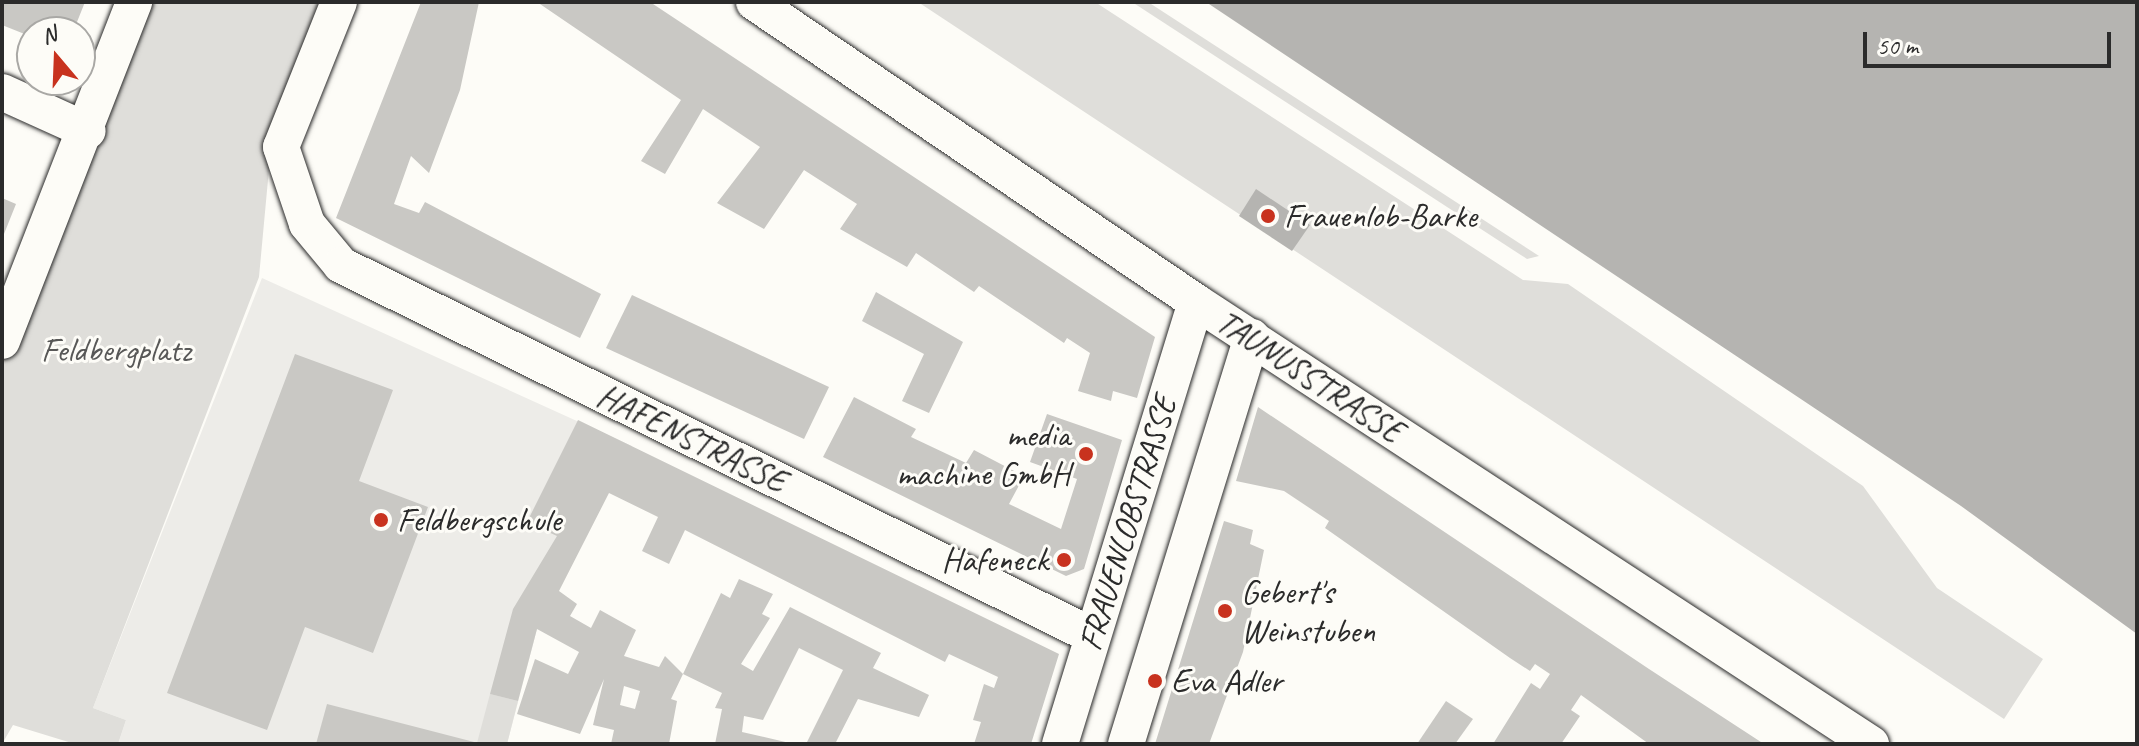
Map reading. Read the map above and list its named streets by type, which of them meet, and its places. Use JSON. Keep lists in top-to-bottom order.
{
  "streets": {
    "street": ["TAUNUSSTRASSE", "HAFENSTRASSE", "FRAUENLOBSTRASSE"]
  },
  "crossings": [
    ["TAUNUSSTRASSE", "FRAUENLOBSTRASSE"],
    ["HAFENSTRASSE", "FRAUENLOBSTRASSE"]
  ],
  "parks": ["Feldbergplatz"],
  "places": [
    "Frauenlob-Barke",
    "media machine GmbH",
    "Feldbergschule",
    "Hafeneck",
    "Gebert's Weinstuben",
    "Eva Adler"
  ],
  "scale_bar": "50 m",
  "north": "top"
}
